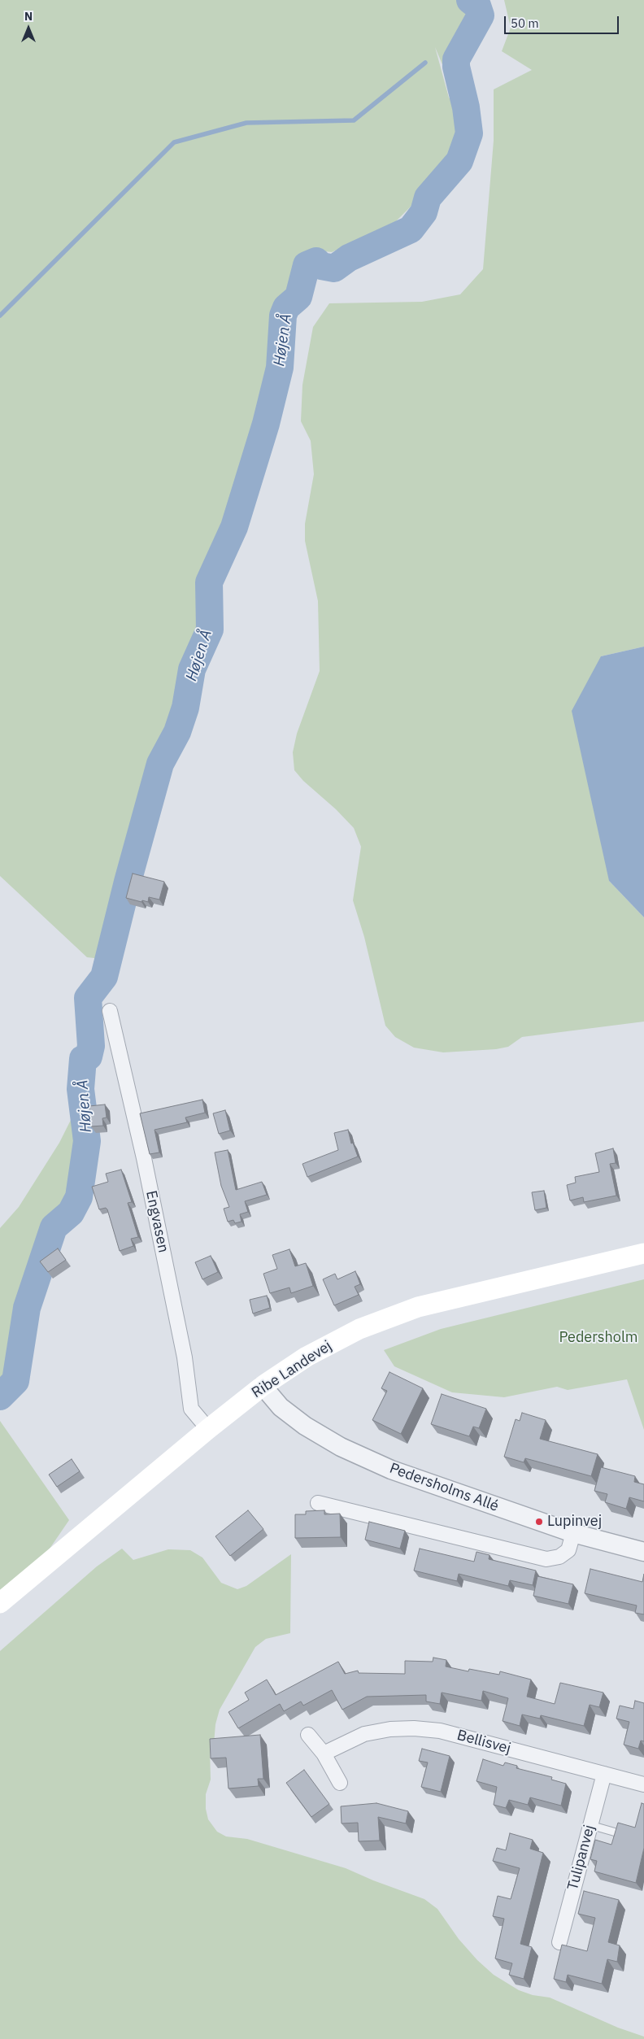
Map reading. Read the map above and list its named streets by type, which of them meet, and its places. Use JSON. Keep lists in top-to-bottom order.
{
  "streets": {
    "main road": ["Ribe Landevej"],
    "street": [
      "Engvasen",
      "Pedersholms Allé",
      "Bellisvej",
      "Tulipanvej"
    ]
  },
  "crossings": [
    ["Engvasen", "Ribe Landevej"],
    ["Ribe Landevej", "Pedersholms Allé"],
    ["Bellisvej", "Tulipanvej"]
  ],
  "water": ["Højen Å"],
  "parks": ["Pedersholm"],
  "places": ["Lupinvej"],
  "scale_bar": "50 m",
  "north": "top"
}
